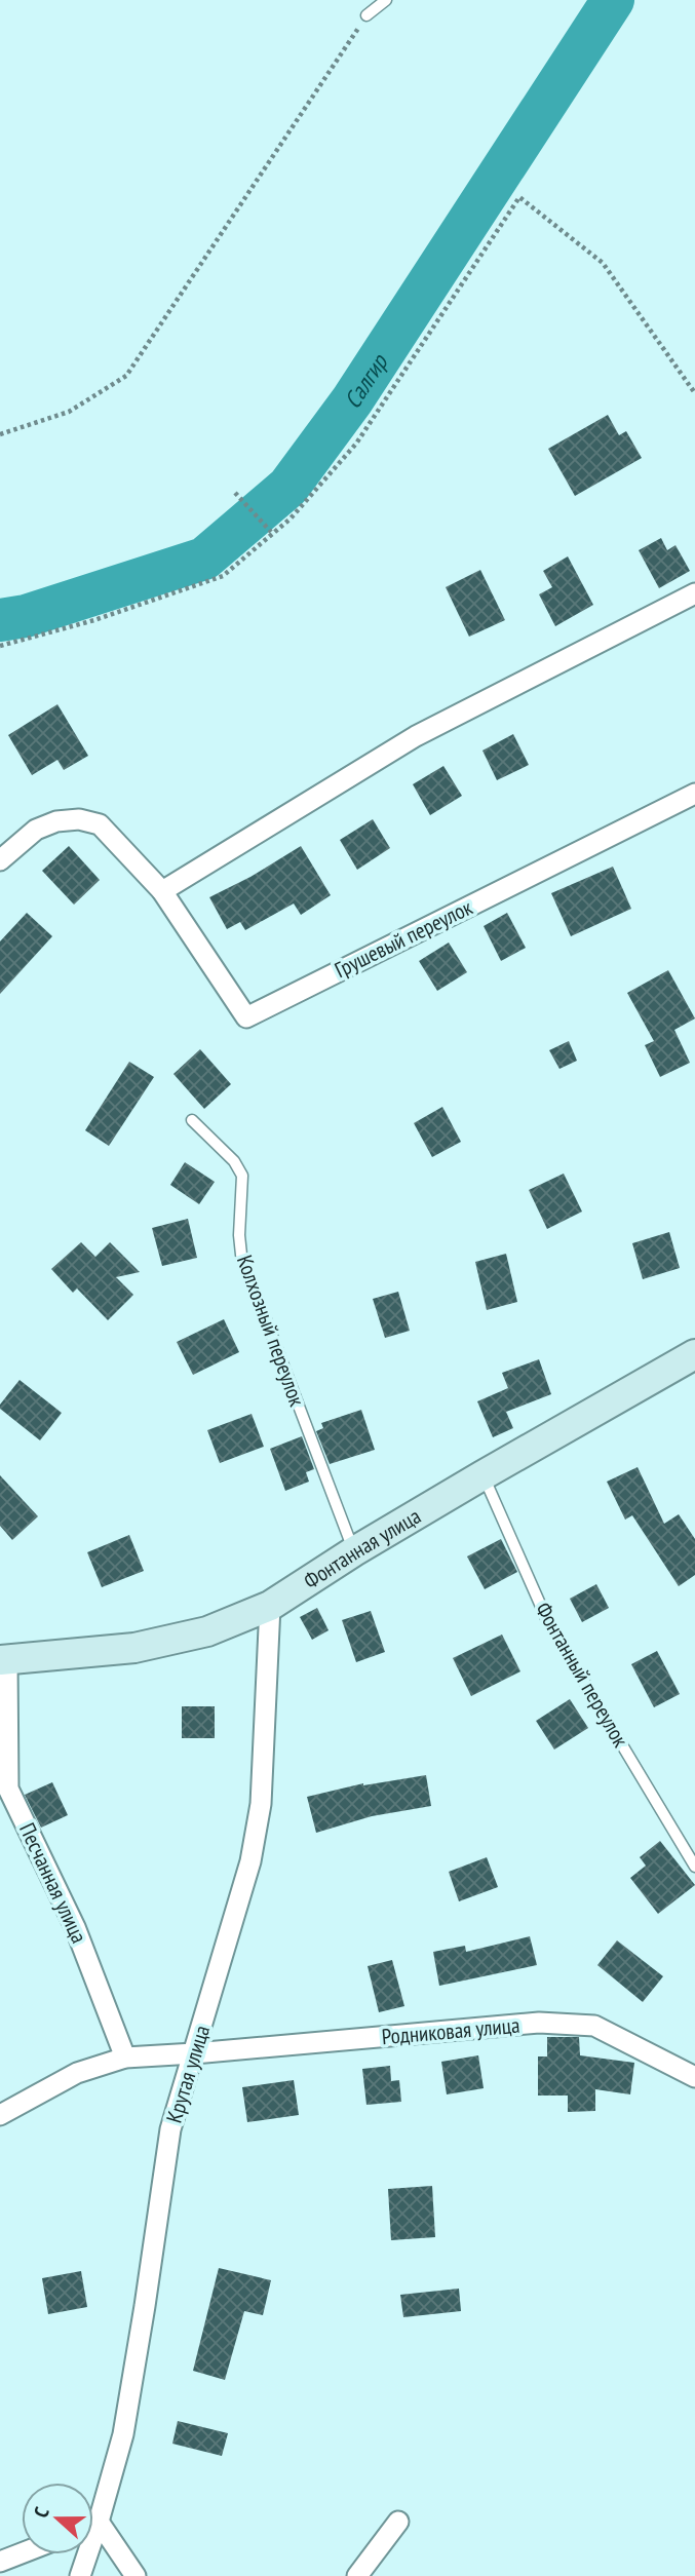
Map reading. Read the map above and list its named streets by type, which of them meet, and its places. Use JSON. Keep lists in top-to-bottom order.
{
  "streets": {
    "main road": ["Фонтанная улица"],
    "street": [
      "Грушевый переулок",
      "Песчанная улица",
      "Родниковая улица",
      "Крутая улица"
    ],
    "lane": ["Колхозный переулок", "Фонтанный переулок"]
  },
  "crossings": [
    ["Колхозный переулок", "Фонтанная улица"],
    ["Фонтанная улица", "Фонтанный переулок"],
    ["Фонтанная улица", "Песчанная улица"],
    ["Фонтанная улица", "Крутая улица"],
    ["Родниковая улица", "Крутая улица"]
  ],
  "water": ["Салгир"],
  "north": "left"
}
